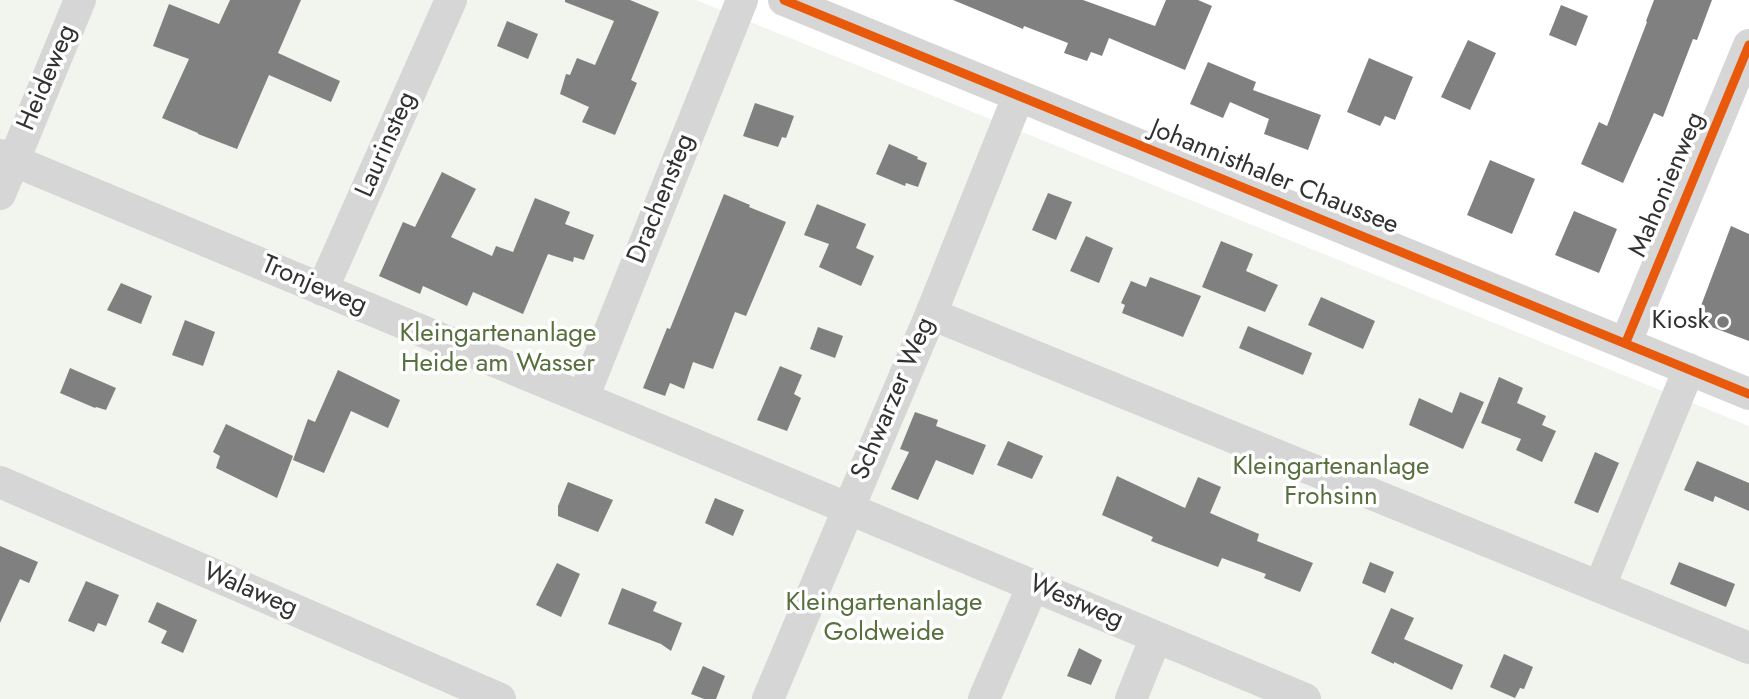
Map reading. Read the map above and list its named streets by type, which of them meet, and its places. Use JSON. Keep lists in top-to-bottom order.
{
  "streets": {
    "street": [
      "Heideweg",
      "Laurinsteg",
      "Johannisthaler Chaussee",
      "Mahonienweg",
      "Drachensteg",
      "Tronjeweg",
      "Schwarzer Weg",
      "Walaweg",
      "Westweg"
    ]
  },
  "crossings": [
    ["Heideweg", "Tronjeweg"],
    ["Laurinsteg", "Tronjeweg"],
    ["Johannisthaler Chaussee", "Mahonienweg"],
    ["Johannisthaler Chaussee", "Schwarzer Weg"],
    ["Drachensteg", "Tronjeweg"],
    ["Tronjeweg", "Schwarzer Weg"],
    ["Tronjeweg", "Westweg"],
    ["Schwarzer Weg", "Westweg"]
  ],
  "parks": ["Kleingartenanlage Heide am Wasser", "Kleingartenanlage Frohsinn", "Kleingartenanlage Goldweide"],
  "places": ["Kiosk"]
}
